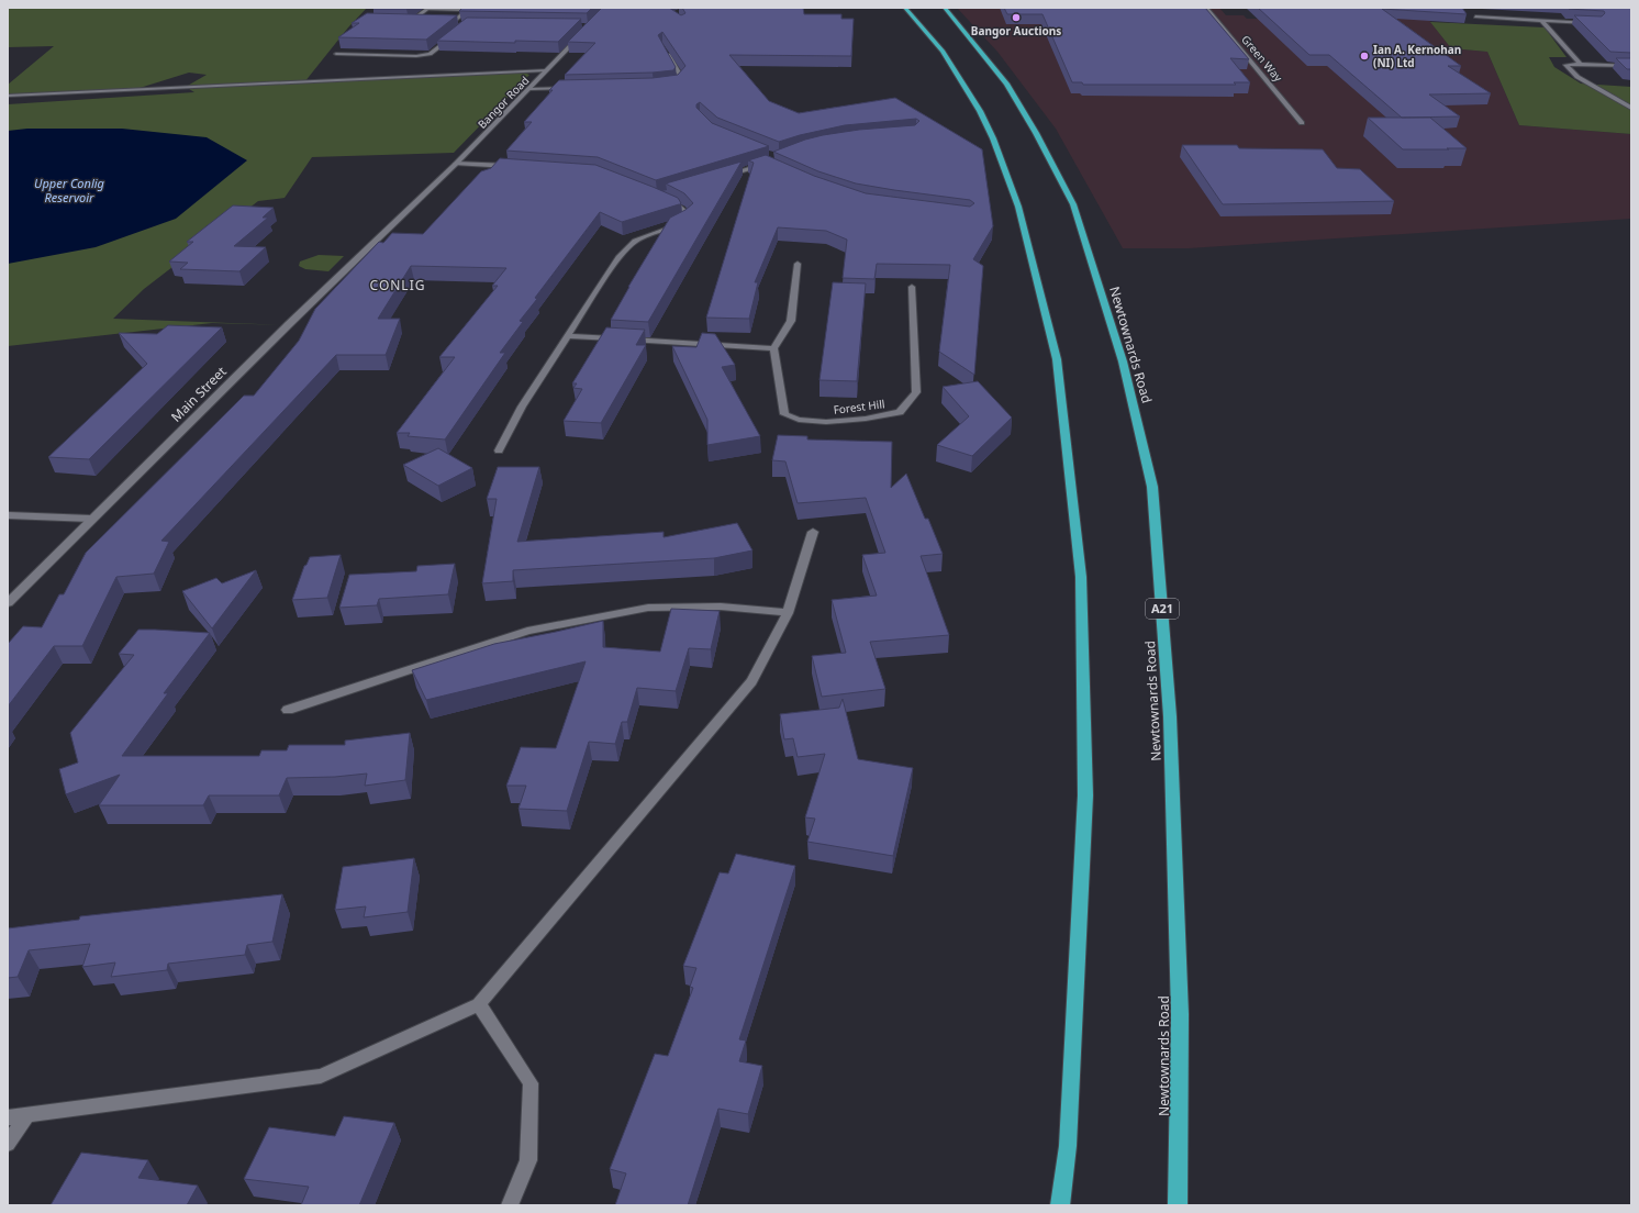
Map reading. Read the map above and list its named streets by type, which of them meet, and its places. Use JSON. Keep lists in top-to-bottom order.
{
  "streets": {
    "highway": ["Newtownards Road", "A21"],
    "street": [
      "Green Way",
      "Bangor Road",
      "Main Street",
      "Forest Hill"
    ]
  },
  "crossings": [
    ["Bangor Road", "Main Street"]
  ],
  "districts": ["CONLIG"],
  "water": ["Upper Conlig Reservoir"],
  "places": ["Bangor Auctions", "Ian A. Kernohan (NI) Ltd"]
}
